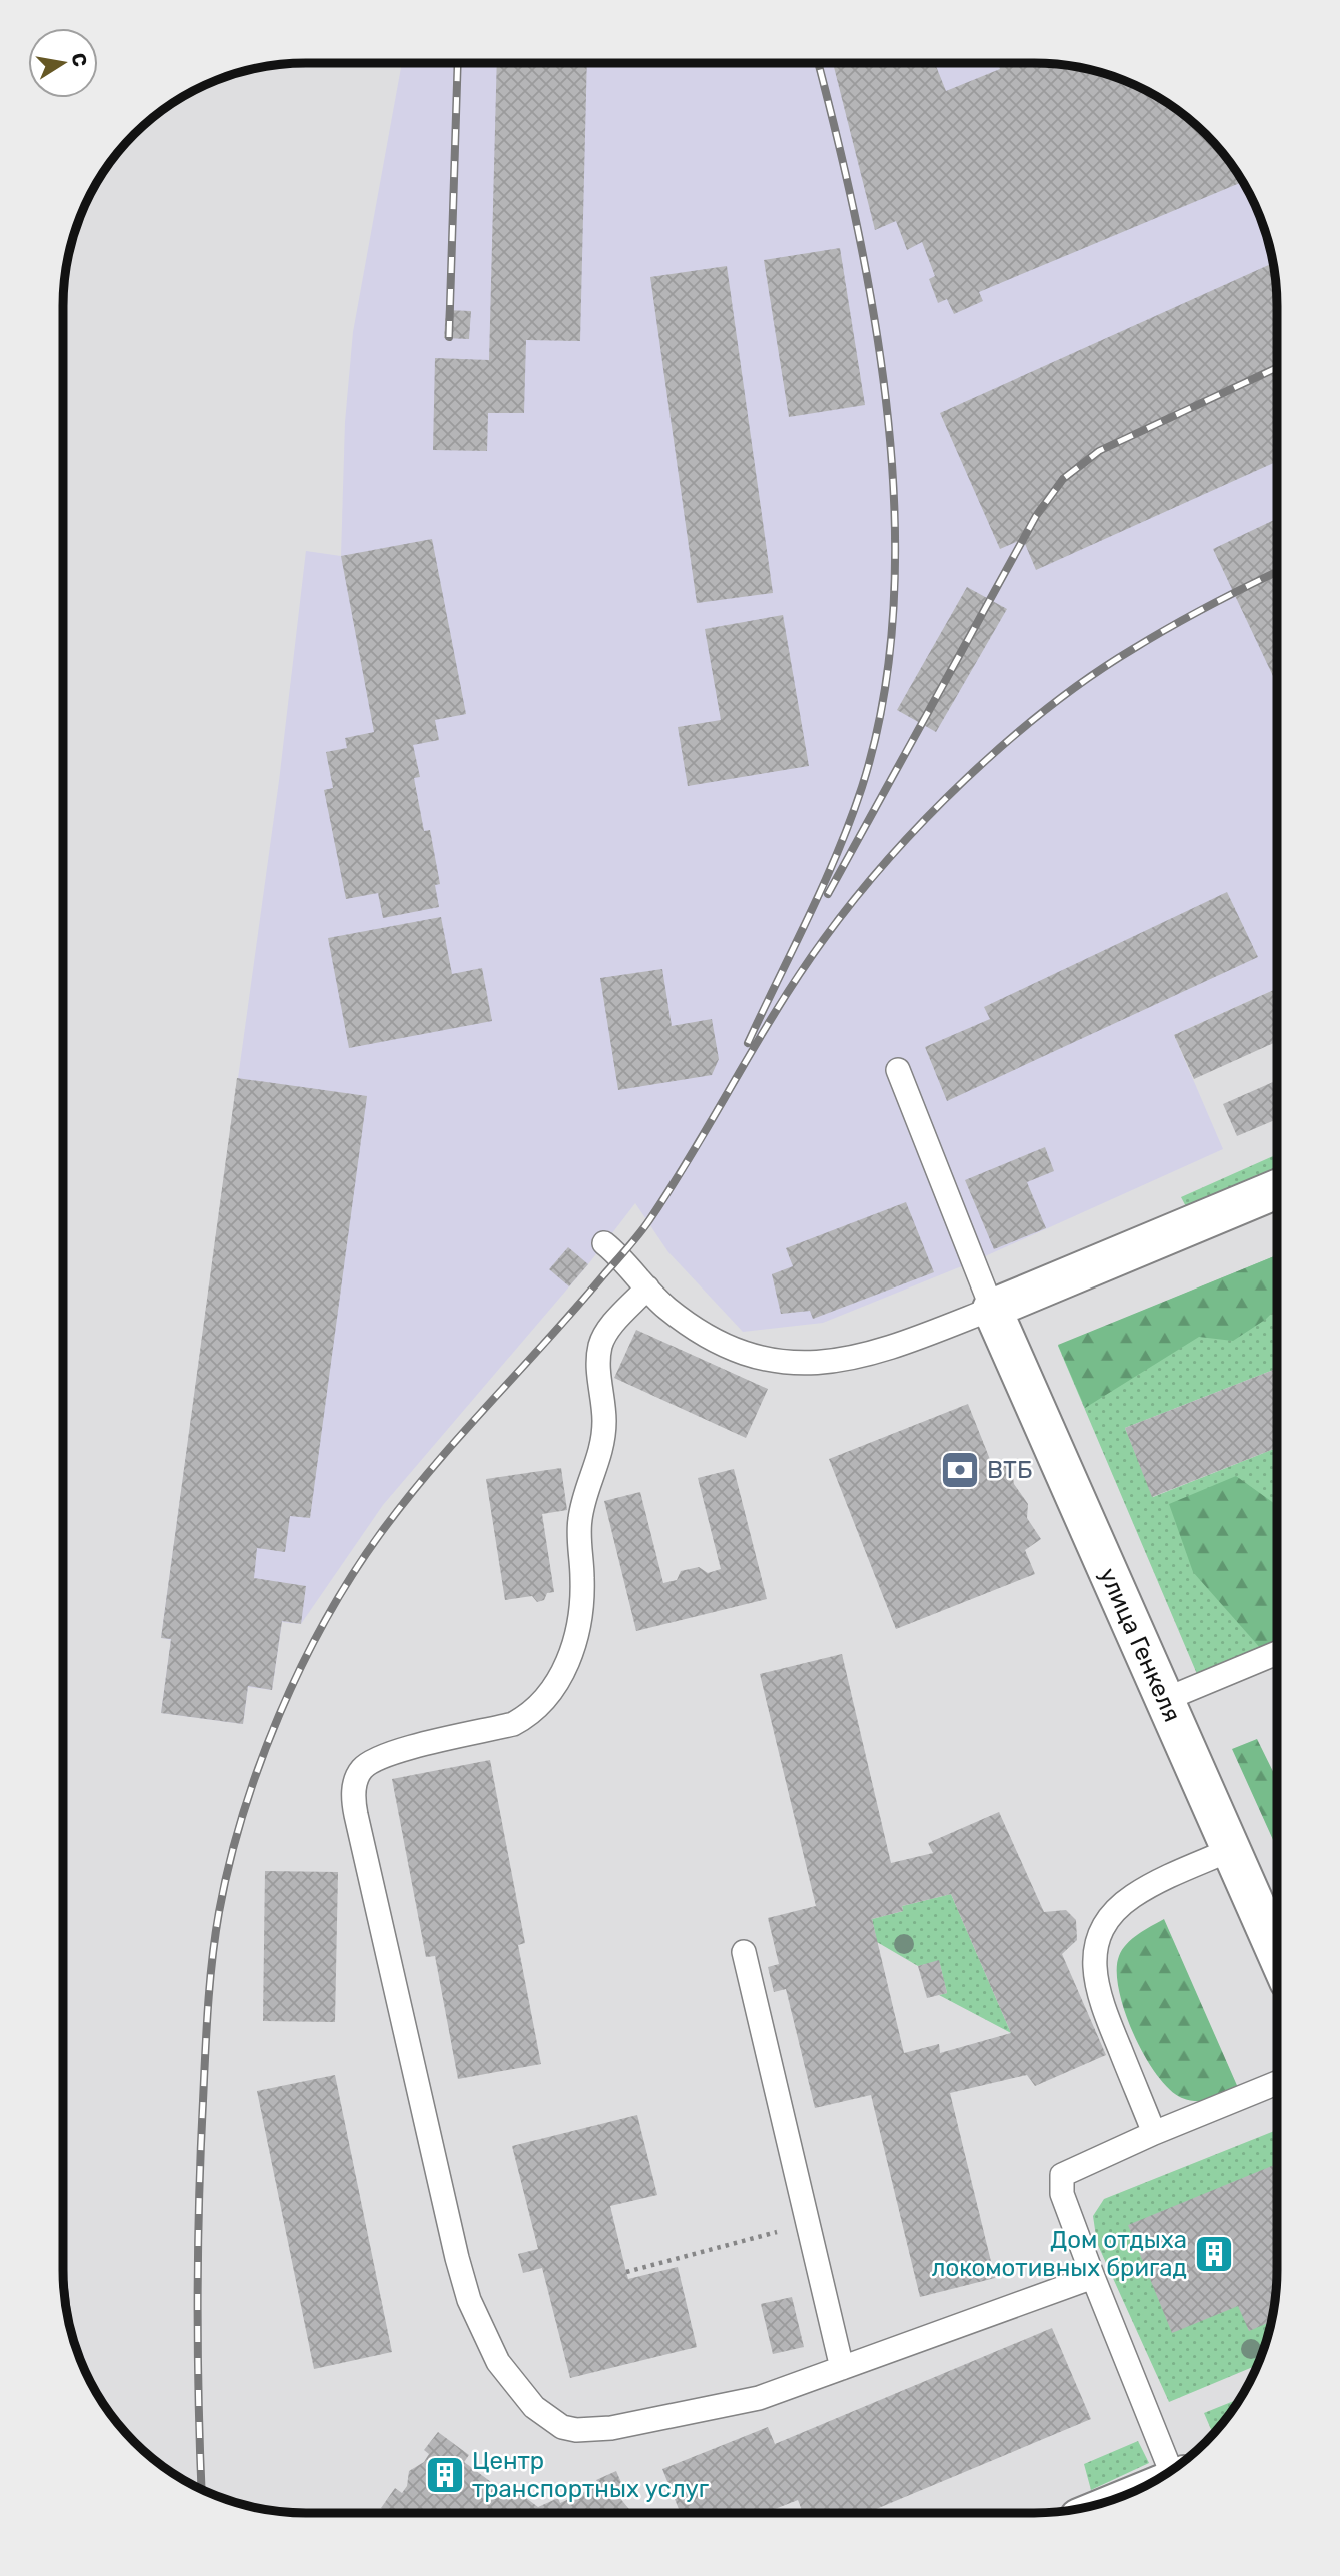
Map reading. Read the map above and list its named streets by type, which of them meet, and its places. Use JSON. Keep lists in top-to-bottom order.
{
  "streets": {
    "street": ["улица Генкеля"]
  },
  "places": {
    "bank": ["ВТБ"],
    "building": ["Дом отдыха локомотивных бригад", "Центр транспортных услуг"]
  },
  "north": "right"
}
